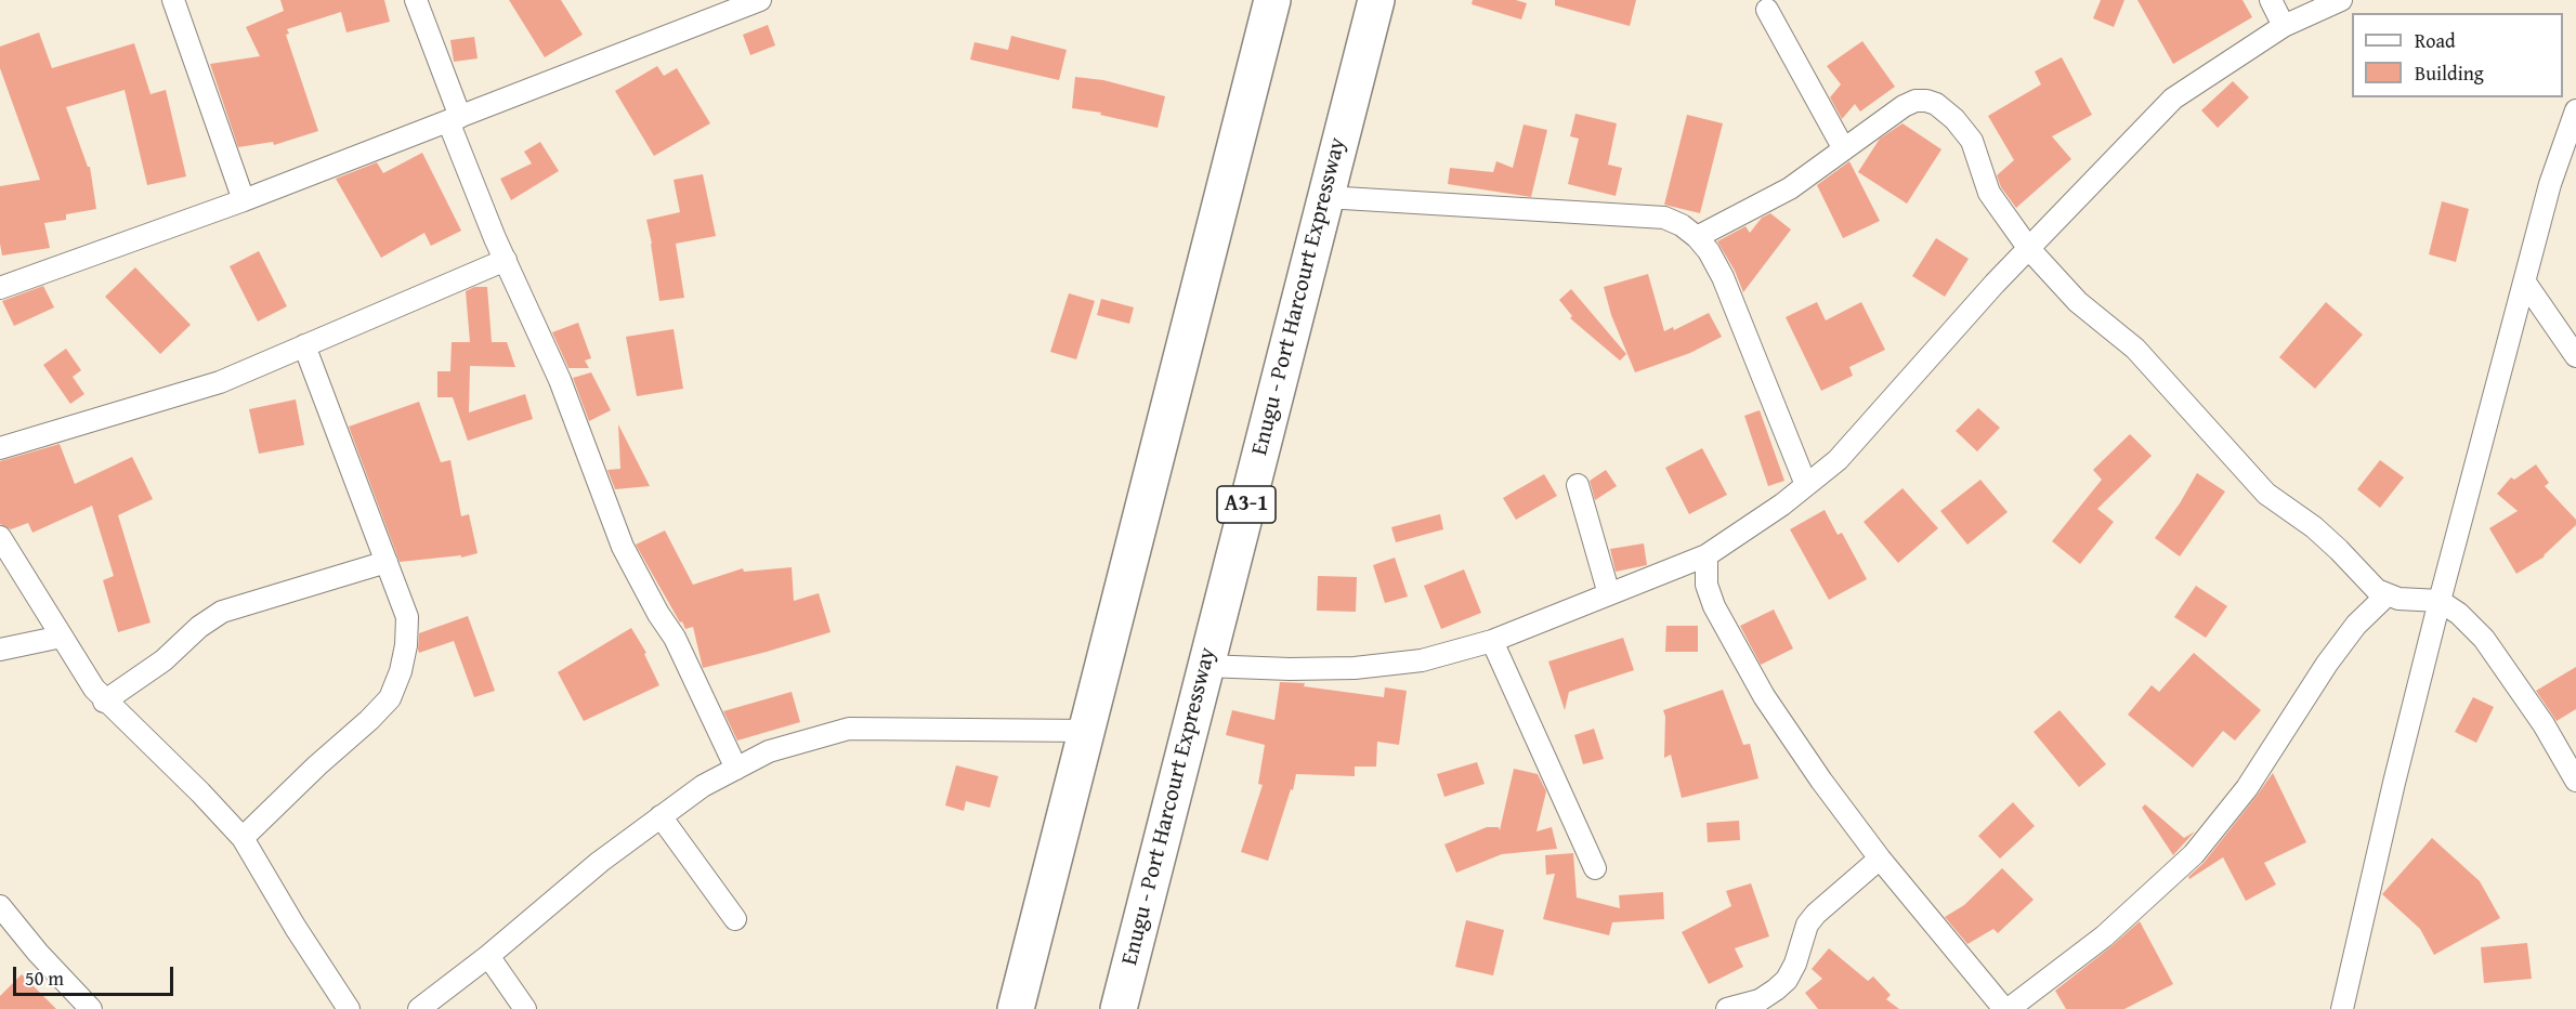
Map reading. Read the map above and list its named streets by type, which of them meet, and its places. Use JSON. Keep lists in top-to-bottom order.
{
  "streets": {
    "highway": ["Enugu - Port Harcourt Expressway", "A3-1"]
  },
  "legend": ["Road", "Building"],
  "scale_bar": "50 m"
}
